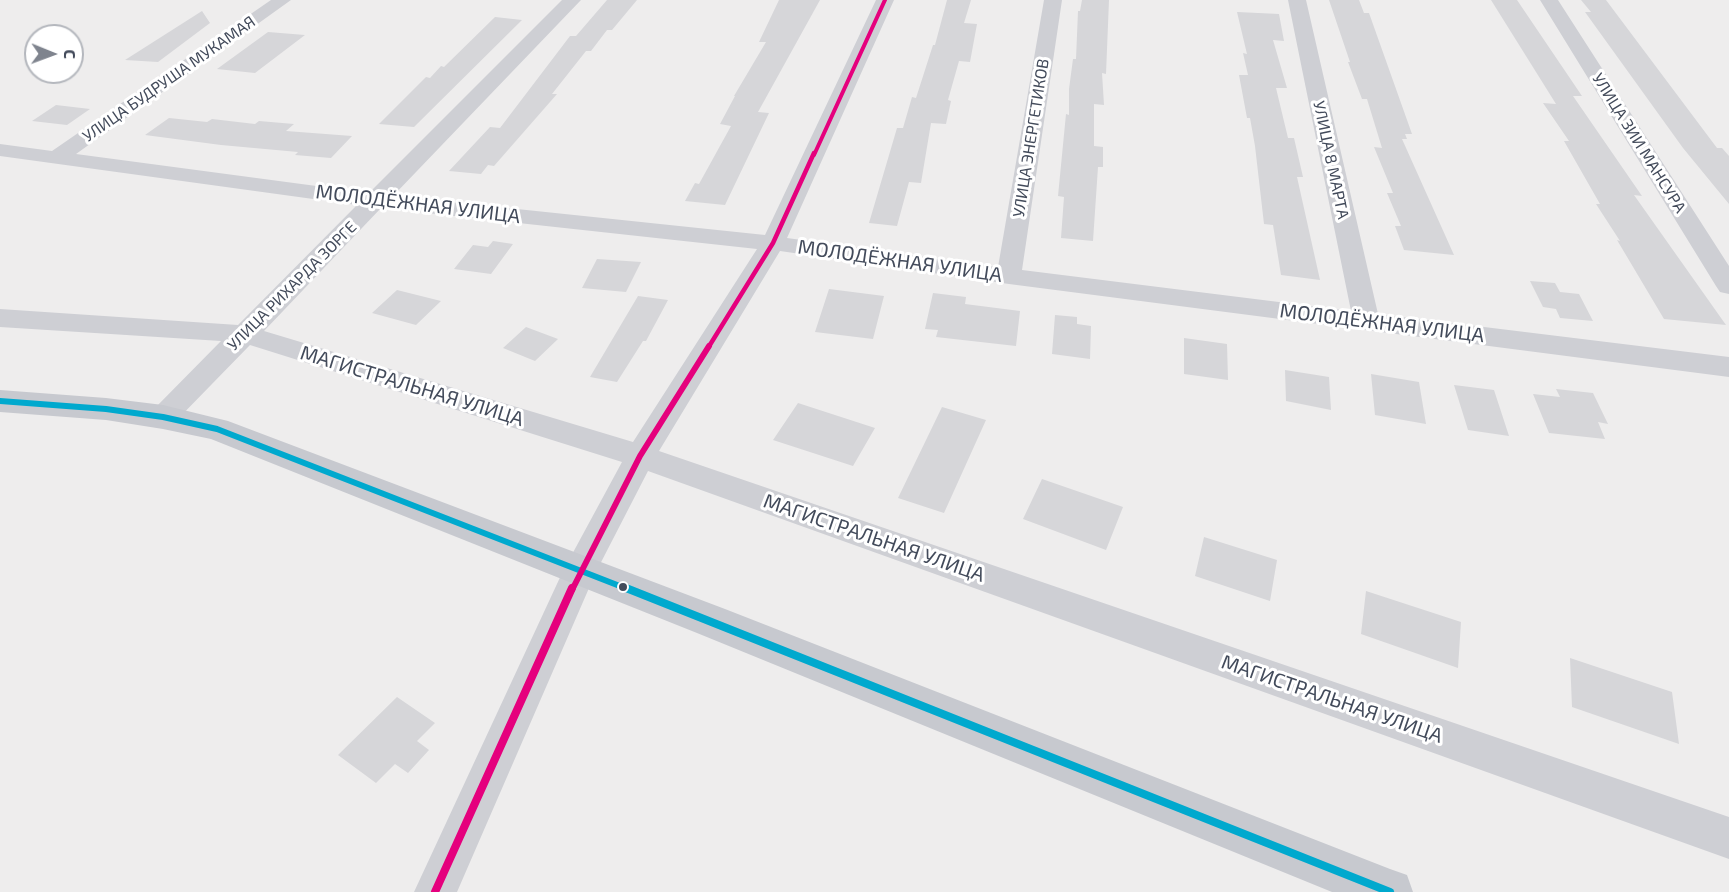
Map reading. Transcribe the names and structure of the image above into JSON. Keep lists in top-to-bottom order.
{
  "streets": {
    "street": [
      "УЛИЦА БУДРУША МУКАМАЯ",
      "УЛИЦА ЭНЕРГЕТИКОВ",
      "УЛИЦА ЗИИ МАНСУРА",
      "УЛИЦА 8 МАРТА",
      "МОЛОДЁЖНАЯ УЛИЦА",
      "УЛИЦА РИХАРДА ЗОРГЕ",
      "МАГИСТРАЛЬНАЯ УЛИЦА"
    ]
  },
  "crossings": [
    ["УЛИЦА БУДРУША МУКАМАЯ", "МОЛОДЁЖНАЯ УЛИЦА"],
    ["УЛИЦА ЭНЕРГЕТИКОВ", "МОЛОДЁЖНАЯ УЛИЦА"],
    ["УЛИЦА 8 МАРТА", "МОЛОДЁЖНАЯ УЛИЦА"],
    ["МОЛОДЁЖНАЯ УЛИЦА", "УЛИЦА РИХАРДА ЗОРГЕ"],
    ["УЛИЦА РИХАРДА ЗОРГЕ", "МАГИСТРАЛЬНАЯ УЛИЦА"]
  ],
  "north": "right"
}
